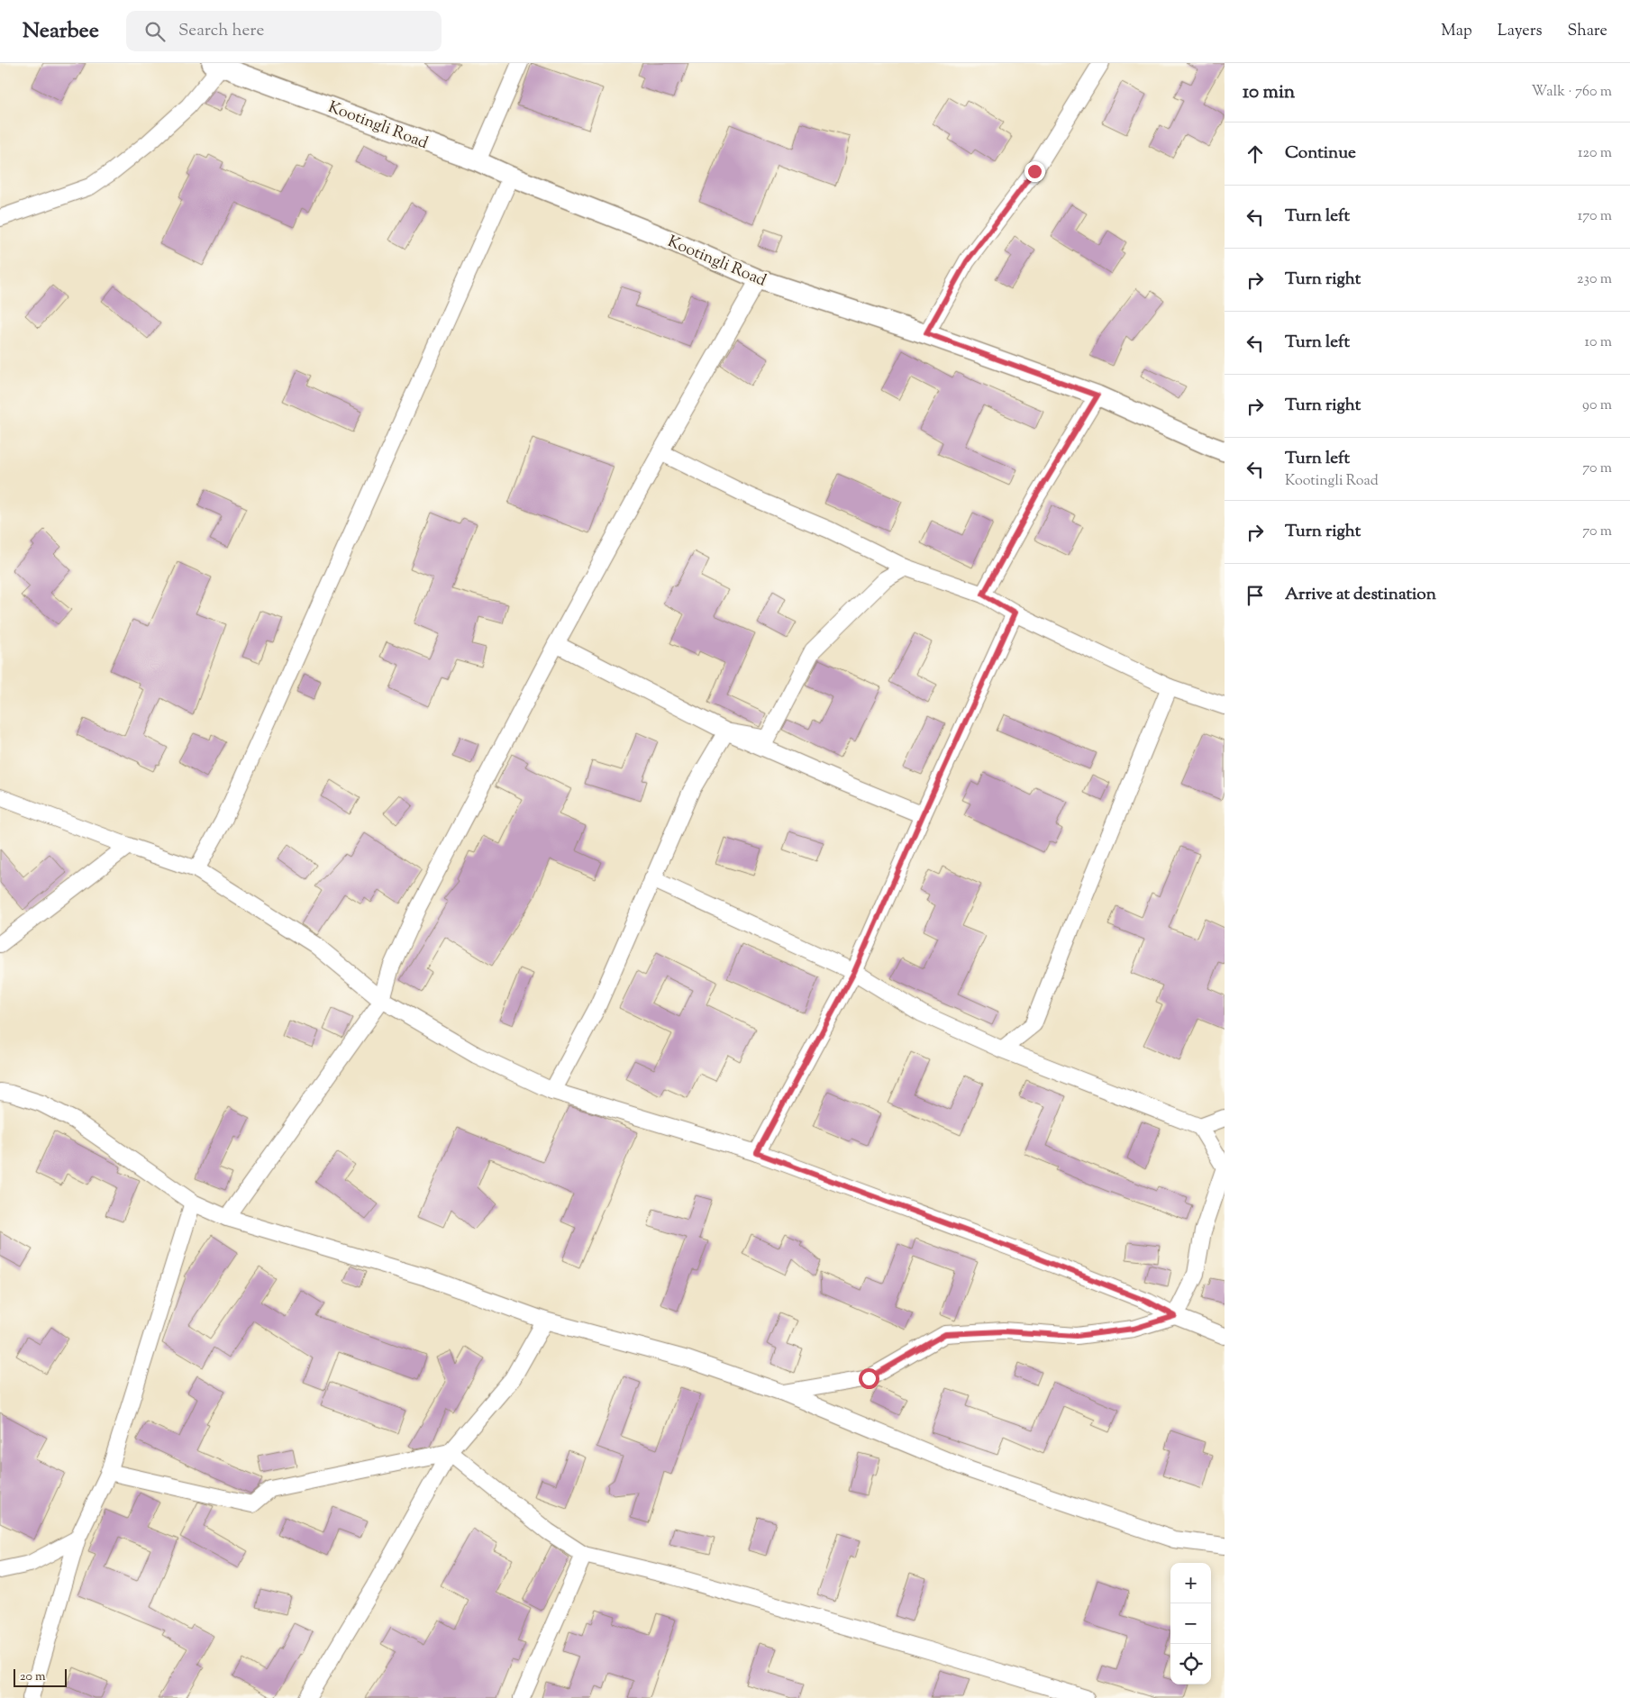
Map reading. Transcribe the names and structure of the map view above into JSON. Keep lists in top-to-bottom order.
{
  "streets": {
    "street": ["Kootingli Road"]
  },
  "scale_bar": "20 m",
  "page": {
    "header": "Nearbee",
    "search": "Search here",
    "nav": ["Map", "Layers", "Share"],
    "heading": ["10 min", "Walk · 760 m"],
    "list": [
      ["Continue", "120 m"],
      ["Turn left", "170 m"],
      ["Turn right", "230 m"],
      ["Turn left", "10 m"],
      ["Turn right", "90 m"],
      ["Turn left", "Kootingli Road", "70 m"],
      ["Turn right", "70 m"],
      "Arrive at destination"
    ],
    "map_buttons": ["+", "−"],
    "scale": "20 m"
  }
}
